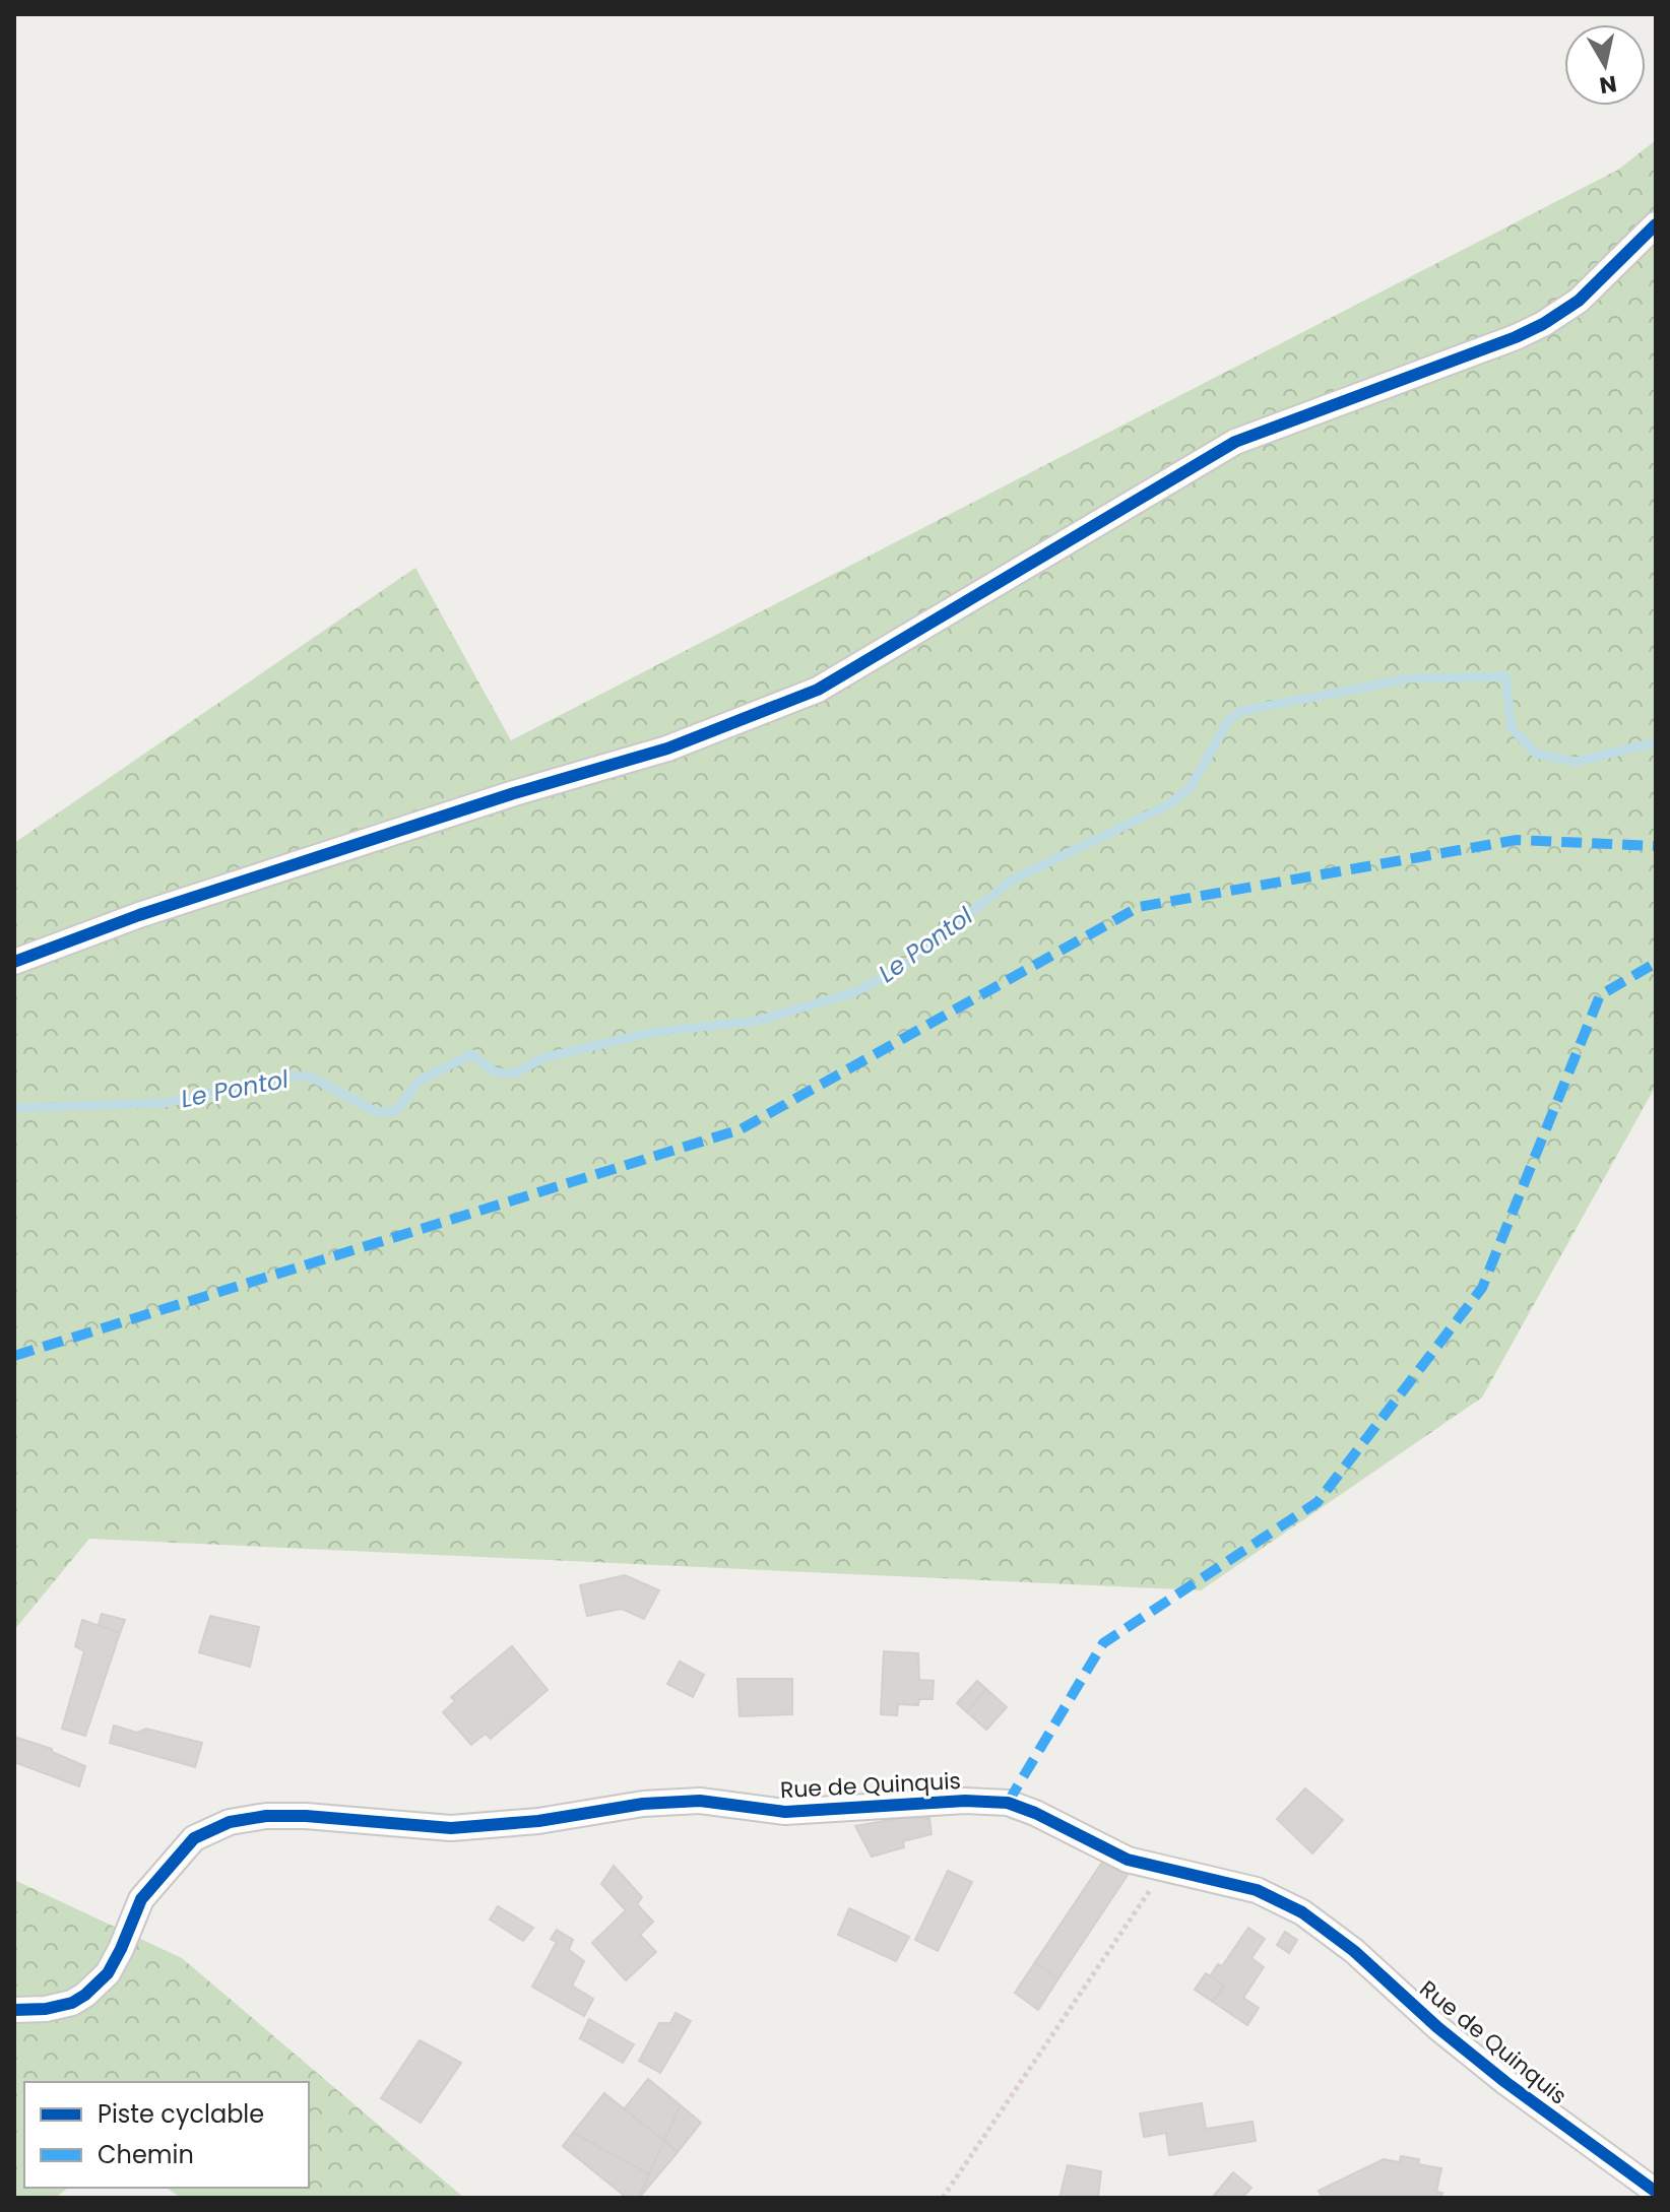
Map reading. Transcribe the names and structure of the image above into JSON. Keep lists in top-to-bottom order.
{
  "streets": {
    "street": ["Rue de Quinquis"]
  },
  "water": ["Le Pontol"],
  "legend": ["Piste cyclable", "Chemin"],
  "north": "bottom"
}
